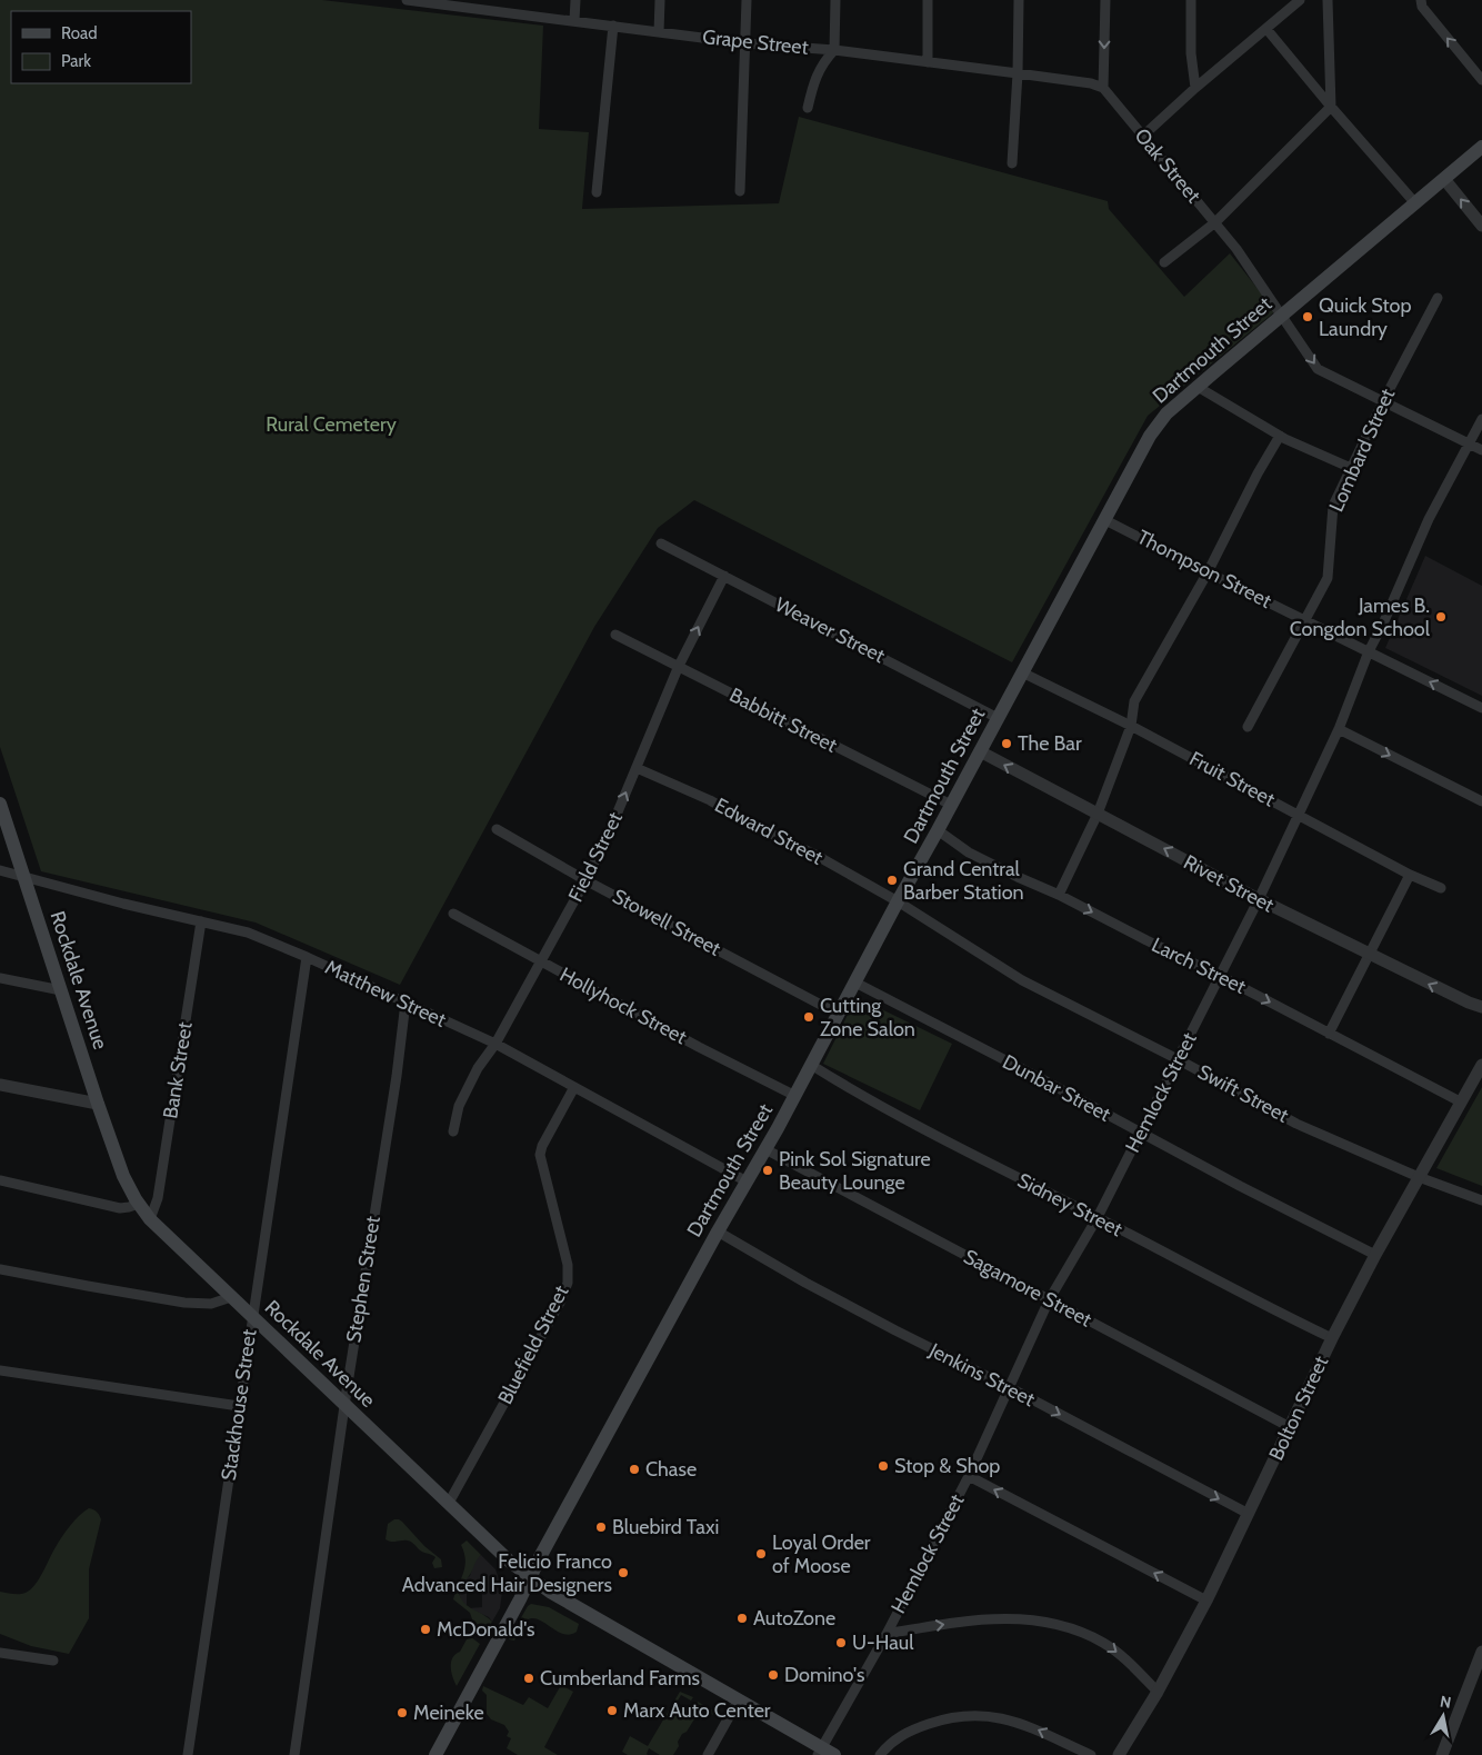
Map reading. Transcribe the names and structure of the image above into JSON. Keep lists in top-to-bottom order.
{
  "streets": {
    "main road": ["Dartmouth Street", "Rockdale Avenue"],
    "street": [
      "Grape Street",
      "Oak Street",
      "Lombard Street",
      "Thompson Street",
      "Weaver Street",
      "Babbitt Street",
      "Fruit Street",
      "Edward Street",
      "Field Street",
      "Rivet Street",
      "Stowell Street",
      "Larch Street",
      "Matthew Street",
      "Hollyhock Street",
      "Bank Street",
      "Dunbar Street",
      "Hemlock Street",
      "Swift Street",
      "Sidney Street",
      "Stephen Street",
      "Sagamore Street",
      "Bluefield Street",
      "Jenkins Street",
      "Stackhouse Street",
      "Bolton Street"
    ]
  },
  "crossings": [
    ["Grape Street", "Oak Street"],
    ["Oak Street", "Dartmouth Street"],
    ["Oak Street", "Lombard Street"],
    ["Oak Street", "Hemlock Street"],
    ["Dartmouth Street", "Thompson Street"],
    ["Dartmouth Street", "Weaver Street"],
    ["Dartmouth Street", "Babbitt Street"],
    ["Dartmouth Street", "Fruit Street"],
    ["Dartmouth Street", "Edward Street"],
    ["Dartmouth Street", "Rivet Street"],
    ["Dartmouth Street", "Stowell Street"],
    ["Dartmouth Street", "Larch Street"],
    ["Dartmouth Street", "Rockdale Avenue"],
    ["Dartmouth Street", "Matthew Street"],
    ["Dartmouth Street", "Hollyhock Street"],
    ["Dartmouth Street", "Dunbar Street"],
    ["Dartmouth Street", "Swift Street"],
    ["Dartmouth Street", "Sidney Street"],
    ["Dartmouth Street", "Sagamore Street"],
    ["Dartmouth Street", "Jenkins Street"],
    ["Lombard Street", "Thompson Street"],
    ["Thompson Street", "Hemlock Street"],
    ["Weaver Street", "Field Street"],
    ["Babbitt Street", "Field Street"],
    ["Fruit Street", "Hemlock Street"],
    ["Edward Street", "Field Street"],
    ["Edward Street", "Swift Street"],
    ["Field Street", "Stowell Street"],
    ["Field Street", "Matthew Street"],
    ["Field Street", "Hollyhock Street"],
    ["Rivet Street", "Hemlock Street"],
    ["Larch Street", "Hemlock Street"],
    ["Larch Street", "Bolton Street"],
    ["Rockdale Avenue", "Matthew Street"],
    ["Rockdale Avenue", "Bank Street"],
    ["Rockdale Avenue", "Hemlock Street"],
    ["Rockdale Avenue", "Stephen Street"],
    ["Rockdale Avenue", "Bluefield Street"],
    ["Rockdale Avenue", "Stackhouse Street"],
    ["Matthew Street", "Bank Street"],
    ["Matthew Street", "Stephen Street"],
    ["Matthew Street", "Bluefield Street"],
    ["Matthew Street", "Stackhouse Street"],
    ["Dunbar Street", "Hemlock Street"],
    ["Dunbar Street", "Bolton Street"],
    ["Hemlock Street", "Swift Street"],
    ["Hemlock Street", "Sidney Street"],
    ["Hemlock Street", "Sagamore Street"],
    ["Hemlock Street", "Jenkins Street"],
    ["Swift Street", "Bolton Street"],
    ["Sidney Street", "Bolton Street"],
    ["Sagamore Street", "Bolton Street"],
    ["Jenkins Street", "Bolton Street"]
  ],
  "one_way": [
    "Field Street",
    "Rivet Street",
    "Larch Street",
    "Jenkins Street"
  ],
  "parks": ["Rural Cemetery"],
  "places": [
    "Quick Stop Laundry",
    "James B. Congdon School",
    "The Bar",
    "Grand Central Barber Station",
    "Cutting Zone Salon",
    "Pink Sol Signature Beauty Lounge",
    "Stop & Shop",
    "Chase",
    "Bluebird Taxi",
    "Loyal Order of Moose",
    "Felicio Franco Advanced Hair Designers",
    "AutoZone",
    "McDonald's",
    "U-Haul",
    "Domino's",
    "Cumberland Farms",
    "Marx Auto Center",
    "Meineke"
  ],
  "legend": ["Road", "Park"],
  "north": "top"
}
